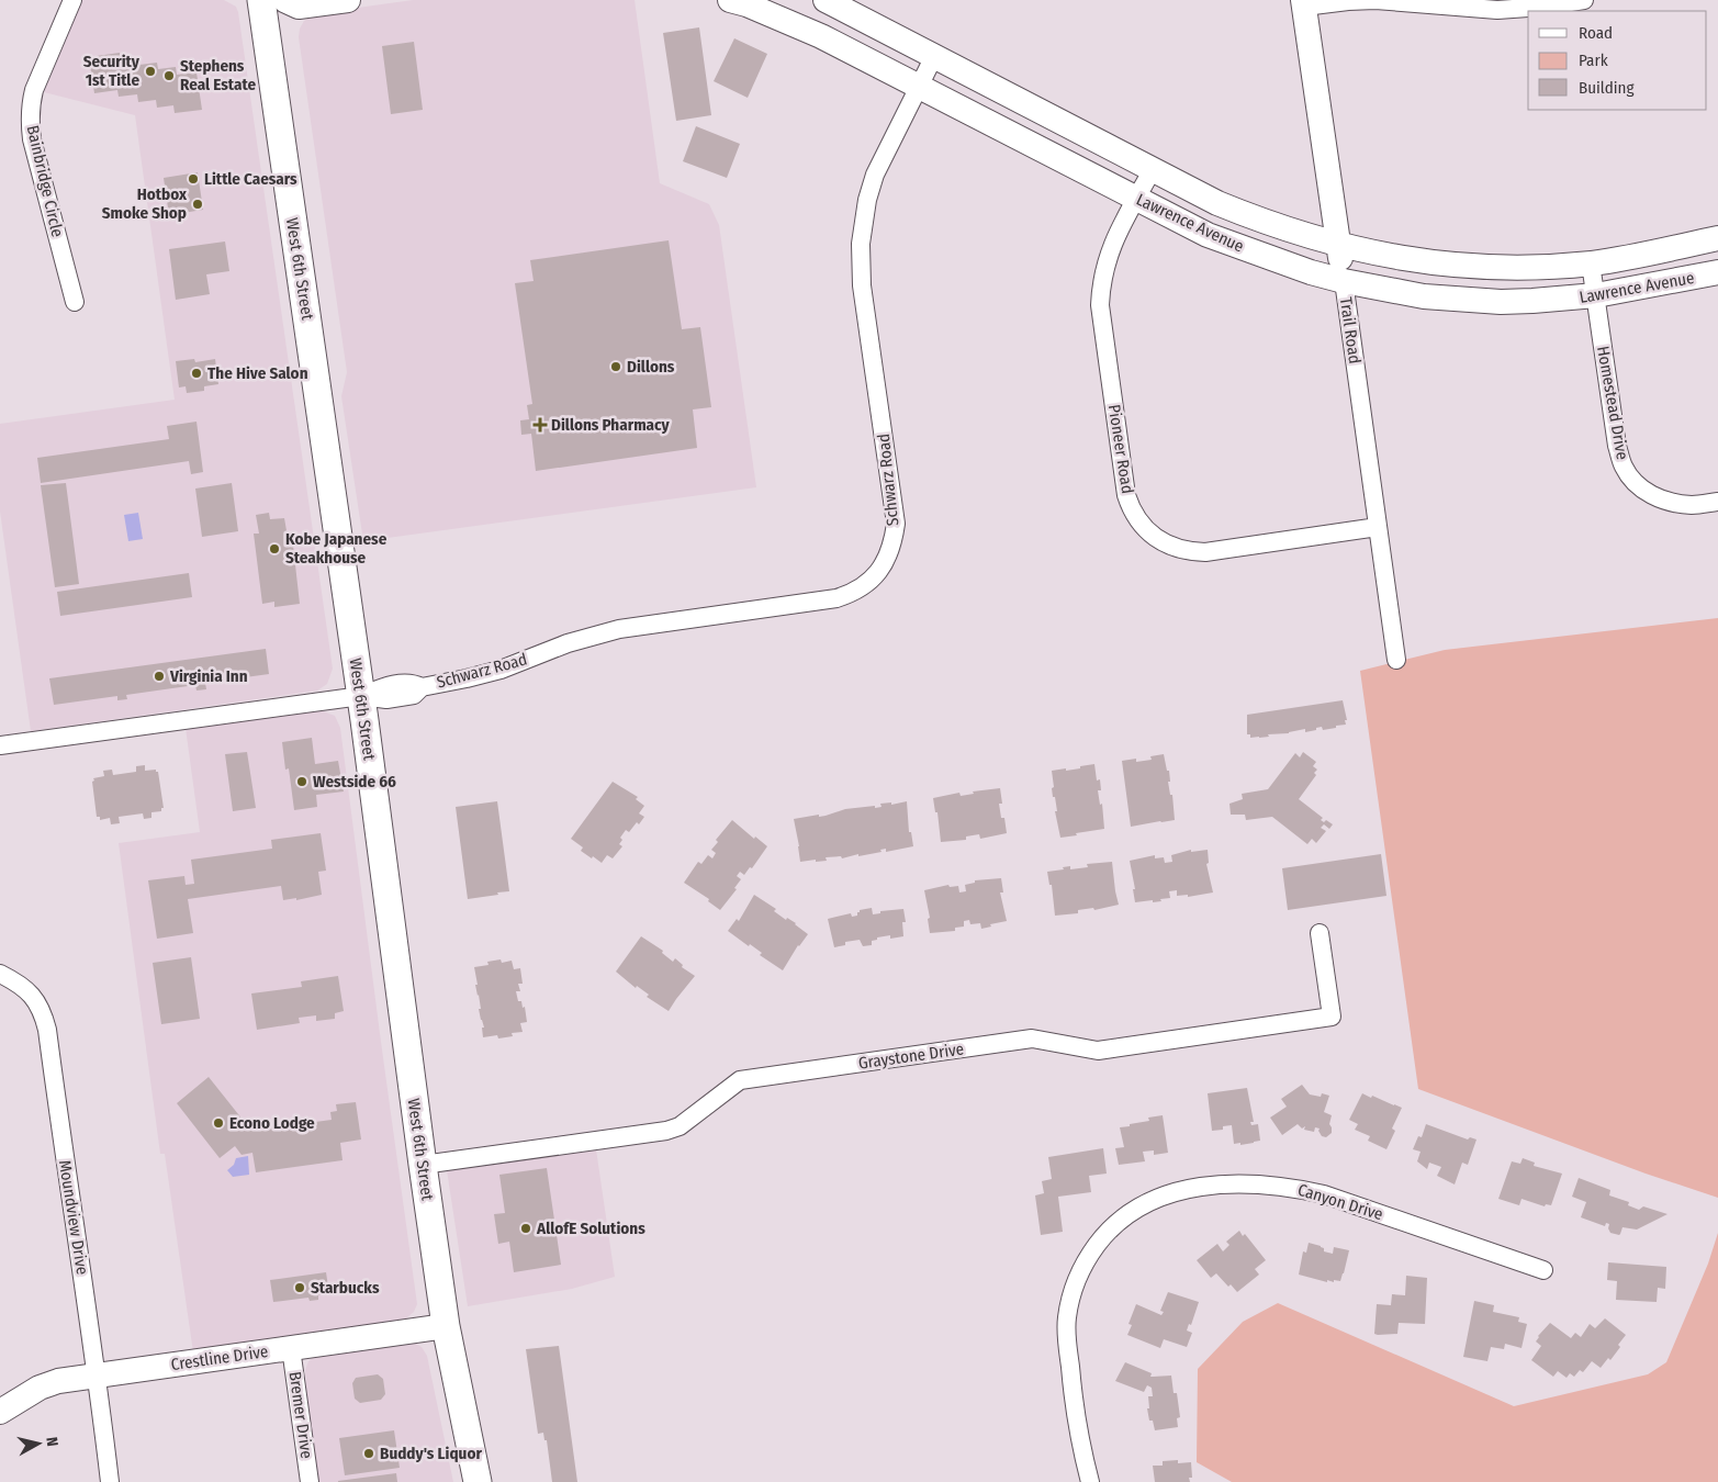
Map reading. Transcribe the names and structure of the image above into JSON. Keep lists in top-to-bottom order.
{
  "streets": {
    "main road": ["West 6th Street"],
    "street": [
      "Bainbridge Circle",
      "Lawrence Avenue",
      "Trail Road",
      "Homestead Drive",
      "Pioneer Road",
      "Schwarz Road",
      "Graystone Drive",
      "Canyon Drive",
      "Moundview Drive",
      "Crestline Drive",
      "Bremer Drive"
    ]
  },
  "crossings": [
    ["Lawrence Avenue", "Trail Road"],
    ["Lawrence Avenue", "Homestead Drive"],
    ["Lawrence Avenue", "Pioneer Road"],
    ["Lawrence Avenue", "Schwarz Road"],
    ["West 6th Street", "Schwarz Road"],
    ["West 6th Street", "Graystone Drive"],
    ["West 6th Street", "Crestline Drive"],
    ["Trail Road", "Pioneer Road"],
    ["Moundview Drive", "Crestline Drive"],
    ["Crestline Drive", "Bremer Drive"]
  ],
  "places": {
    "other": [
      "Security 1st Title",
      "Stephens Real Estate",
      "Little Caesars",
      "Hotbox Smoke Shop",
      "Dillons",
      "The Hive Salon",
      "Kobe Japanese Steakhouse",
      "Virginia Inn",
      "Westside 66",
      "Econo Lodge",
      "AllofE Solutions",
      "Starbucks",
      "Buddy's Liquor"
    ],
    "health": ["Dillons Pharmacy"]
  },
  "legend": ["Road", "Park", "Building"],
  "north": "right"
}
